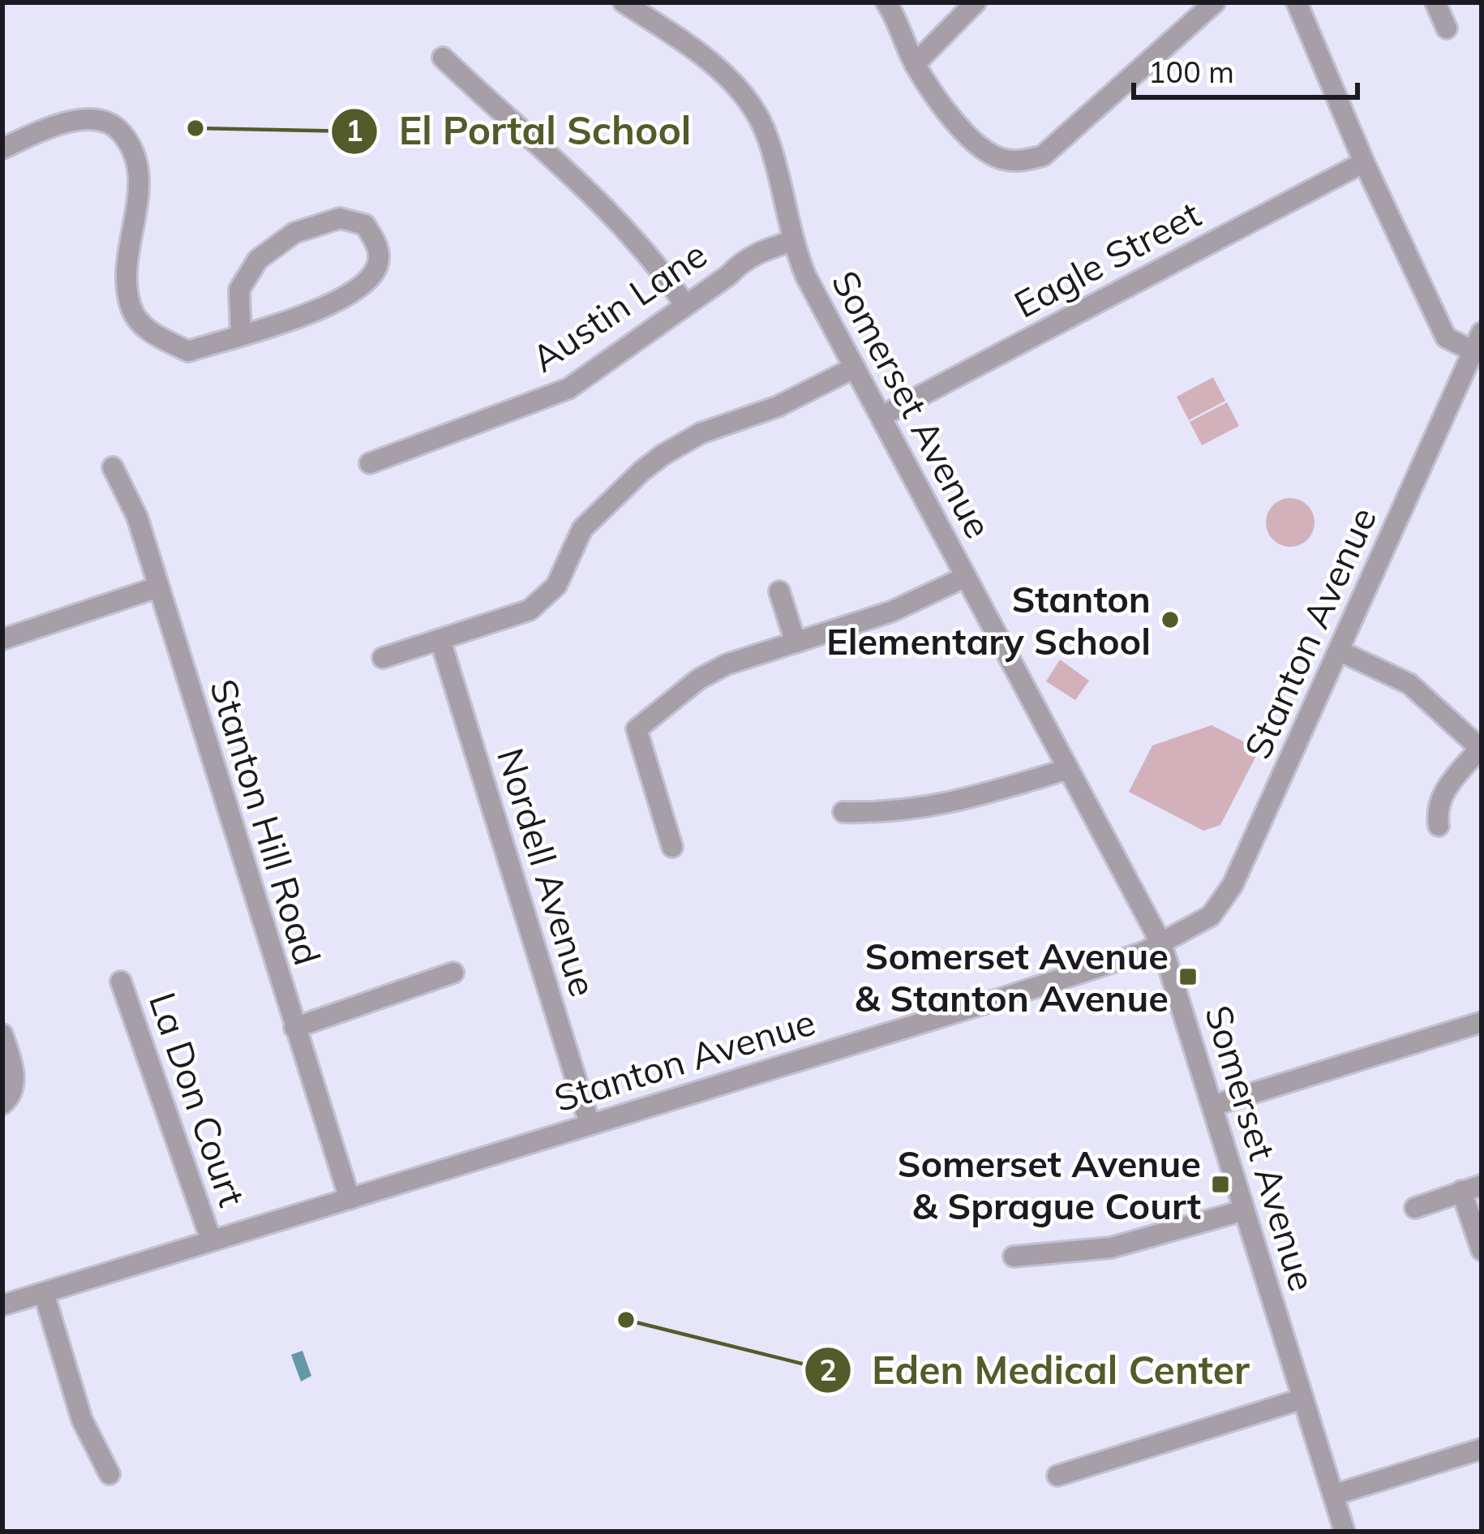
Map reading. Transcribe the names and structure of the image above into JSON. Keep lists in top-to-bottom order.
{
  "streets": {
    "street": [
      "Eagle Street",
      "Austin Lane",
      "Somerset Avenue",
      "Stanton Avenue",
      "Stanton Hill Road",
      "Nordell Avenue",
      "La Don Court"
    ]
  },
  "crossings": [
    ["Eagle Street", "Somerset Avenue"],
    ["Austin Lane", "Somerset Avenue"],
    ["Somerset Avenue", "Stanton Avenue"],
    ["Stanton Avenue", "Stanton Hill Road"],
    ["Stanton Avenue", "Nordell Avenue"],
    ["Stanton Avenue", "La Don Court"]
  ],
  "places": {
    "other": ["El Portal School", "Stanton Elementary School", "Eden Medical Center"],
    "transit": ["Somerset Avenue & Stanton Avenue", "Somerset Avenue & Sprague Court"]
  },
  "scale_bar": "100 m"
}
